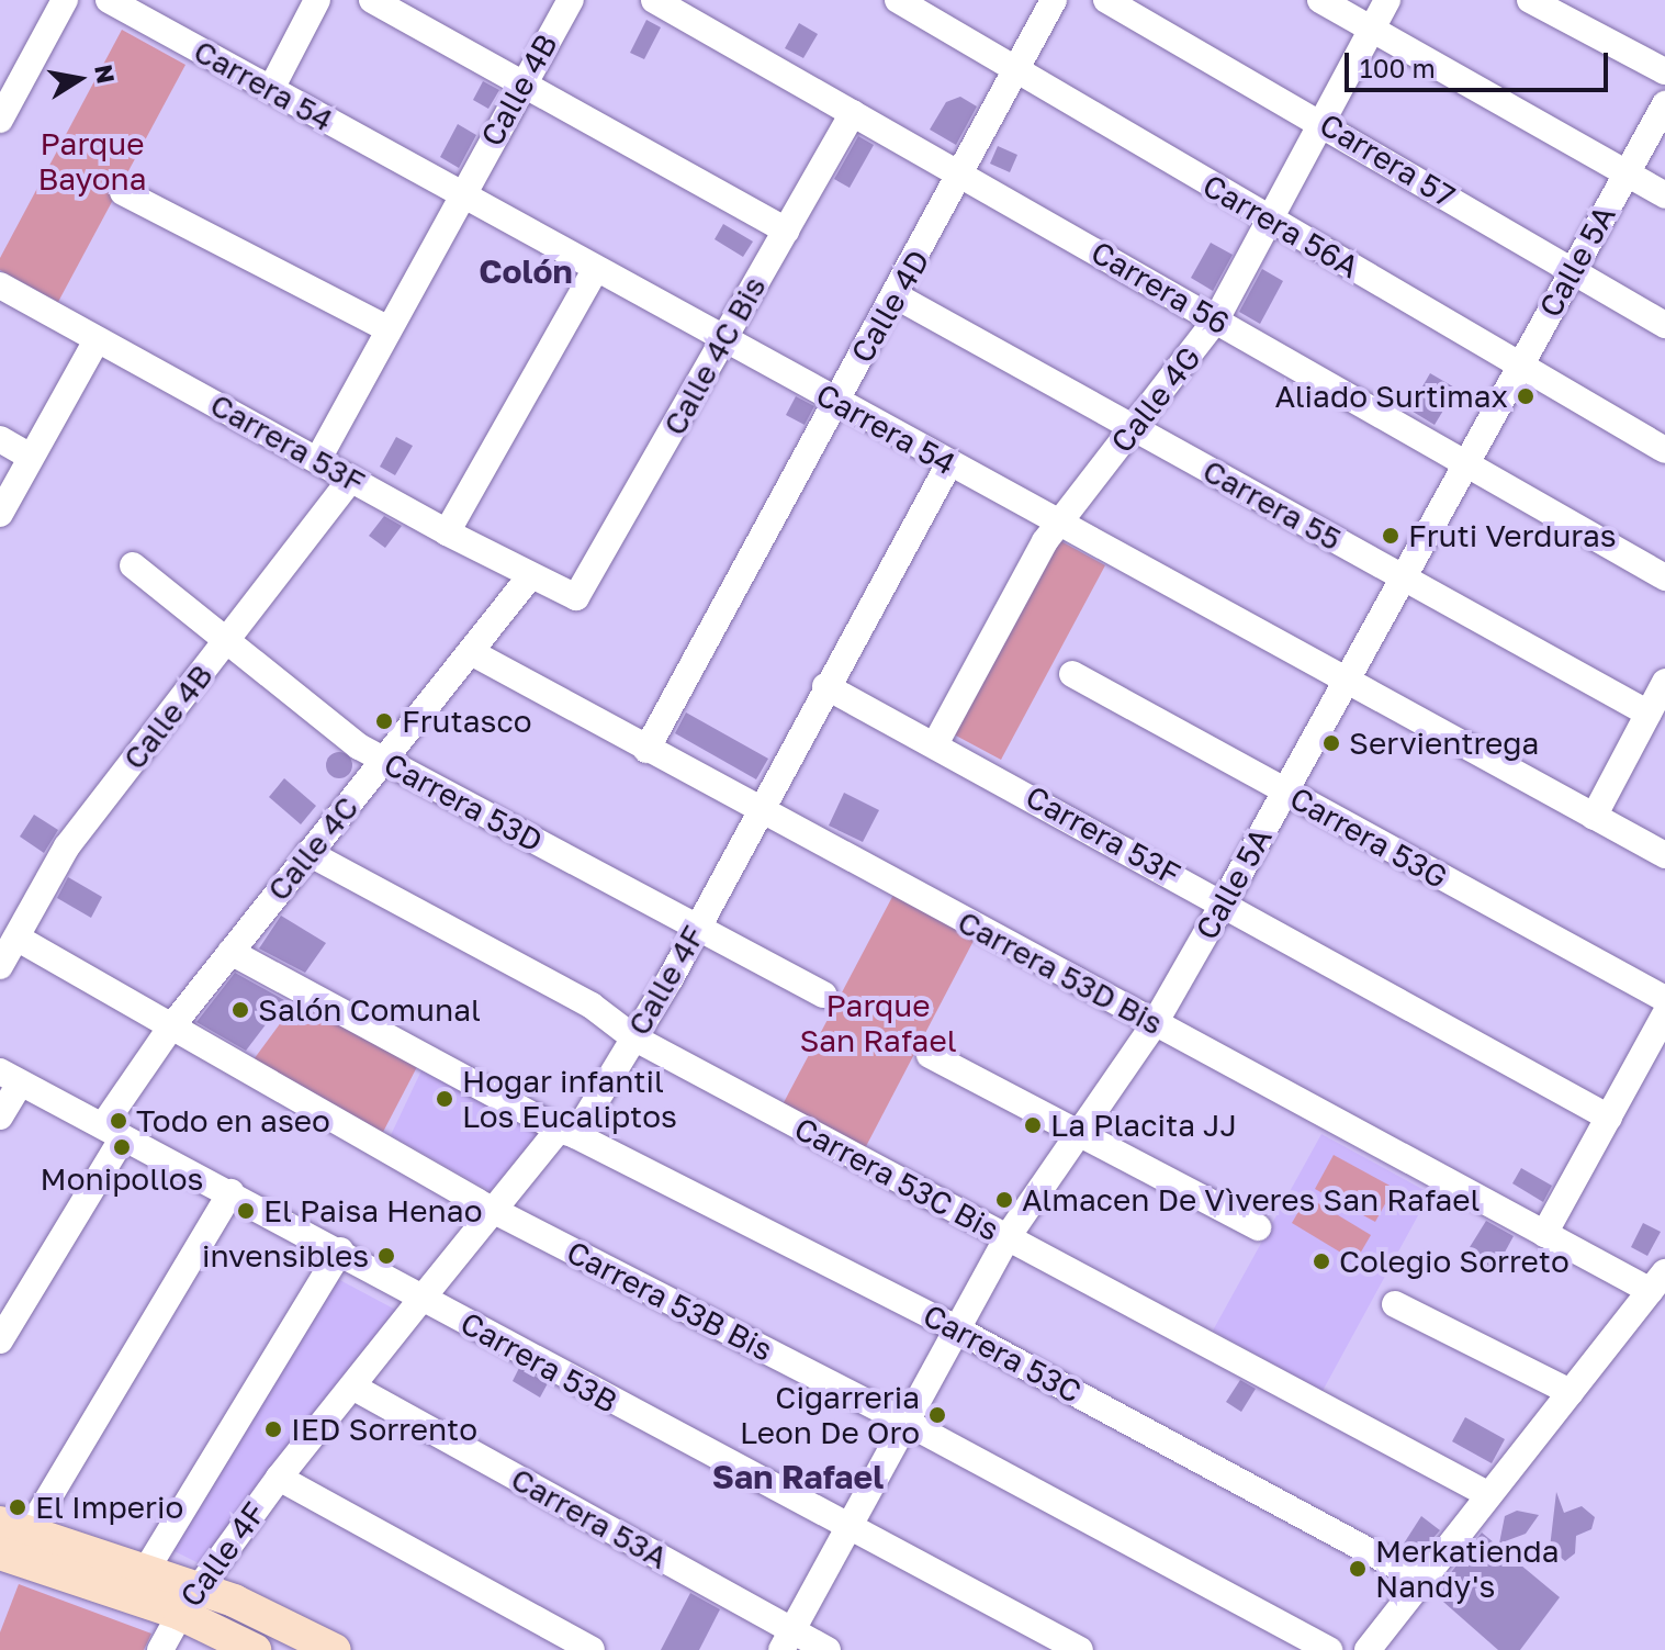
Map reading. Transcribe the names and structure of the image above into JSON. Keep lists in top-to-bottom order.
{
  "streets": {
    "street": [
      "Carrera 54",
      "Calle 4B",
      "Carrera 57",
      "Carrera 56A",
      "Calle 5A",
      "Carrera 56",
      "Calle 4D",
      "Calle 4C Bis",
      "Calle 4G",
      "Carrera 53F",
      "Carrera 55",
      "Carrera 53D",
      "Carrera 53G",
      "Calle 4C",
      "Carrera 53D Bis",
      "Calle 4F",
      "Carrera 53C Bis",
      "Carrera 53B Bis",
      "Carrera 53C",
      "Carrera 53B",
      "Carrera 53A"
    ]
  },
  "crossings": [
    ["Carrera 54", "Calle 4B"],
    ["Carrera 54", "Calle 5A"],
    ["Carrera 54", "Calle 4D"],
    ["Carrera 54", "Calle 4C Bis"],
    ["Carrera 54", "Calle 4G"],
    ["Carrera 54", "Calle 4F"],
    ["Calle 4B", "Carrera 53F"],
    ["Calle 4B", "Carrera 53D"],
    ["Calle 4B", "Carrera 53B Bis"],
    ["Carrera 57", "Calle 5A"],
    ["Carrera 57", "Calle 4G"],
    ["Carrera 56A", "Calle 5A"],
    ["Carrera 56A", "Calle 4D"],
    ["Carrera 56A", "Calle 4G"],
    ["Calle 5A", "Carrera 56"],
    ["Calle 5A", "Carrera 53F"],
    ["Calle 5A", "Carrera 55"],
    ["Calle 5A", "Carrera 53G"],
    ["Calle 5A", "Carrera 53D Bis"],
    ["Calle 5A", "Carrera 53C Bis"],
    ["Calle 5A", "Carrera 53B Bis"],
    ["Calle 5A", "Carrera 53C"],
    ["Calle 5A", "Carrera 53B"],
    ["Calle 5A", "Carrera 53A"],
    ["Carrera 56", "Calle 4D"],
    ["Carrera 56", "Calle 4C Bis"],
    ["Carrera 56", "Calle 4G"],
    ["Calle 4D", "Carrera 55"],
    ["Calle 4D", "Carrera 53D Bis"],
    ["Calle 4C Bis", "Carrera 53F"],
    ["Calle 4G", "Carrera 53F"],
    ["Calle 4G", "Carrera 55"],
    ["Carrera 53F", "Calle 4C"],
    ["Carrera 53F", "Calle 4F"],
    ["Carrera 53D", "Calle 4C"],
    ["Carrera 53D", "Calle 4F"],
    ["Calle 4C", "Carrera 53D Bis"],
    ["Calle 4C", "Carrera 53C Bis"],
    ["Calle 4C", "Carrera 53B Bis"],
    ["Calle 4C", "Carrera 53C"],
    ["Calle 4C", "Carrera 53B"],
    ["Carrera 53D Bis", "Calle 4F"],
    ["Calle 4F", "Carrera 53C Bis"],
    ["Calle 4F", "Carrera 53B Bis"],
    ["Calle 4F", "Carrera 53C"],
    ["Calle 4F", "Carrera 53B"],
    ["Calle 4F", "Carrera 53A"]
  ],
  "districts": ["Colón", "San Rafael"],
  "parks": ["Parque Bayona", "Parque San Rafael"],
  "places": [
    "Aliado Surtimax",
    "Fruti Verduras",
    "Frutasco",
    "Servientrega",
    "Salón Comunal",
    "Hogar infantil Los Eucaliptos",
    "Todo en aseo",
    "La Placita JJ",
    "Monipollos",
    "Almacen De Vìveres San Rafael",
    "El Paisa Henao",
    "invensibles",
    "Colegio Sorreto",
    "Cigarreria Leon De Oro",
    "IED Sorrento",
    "El Imperio",
    "Merkatienda Nandy's"
  ],
  "scale_bar": "100 m",
  "north": "right"
}
